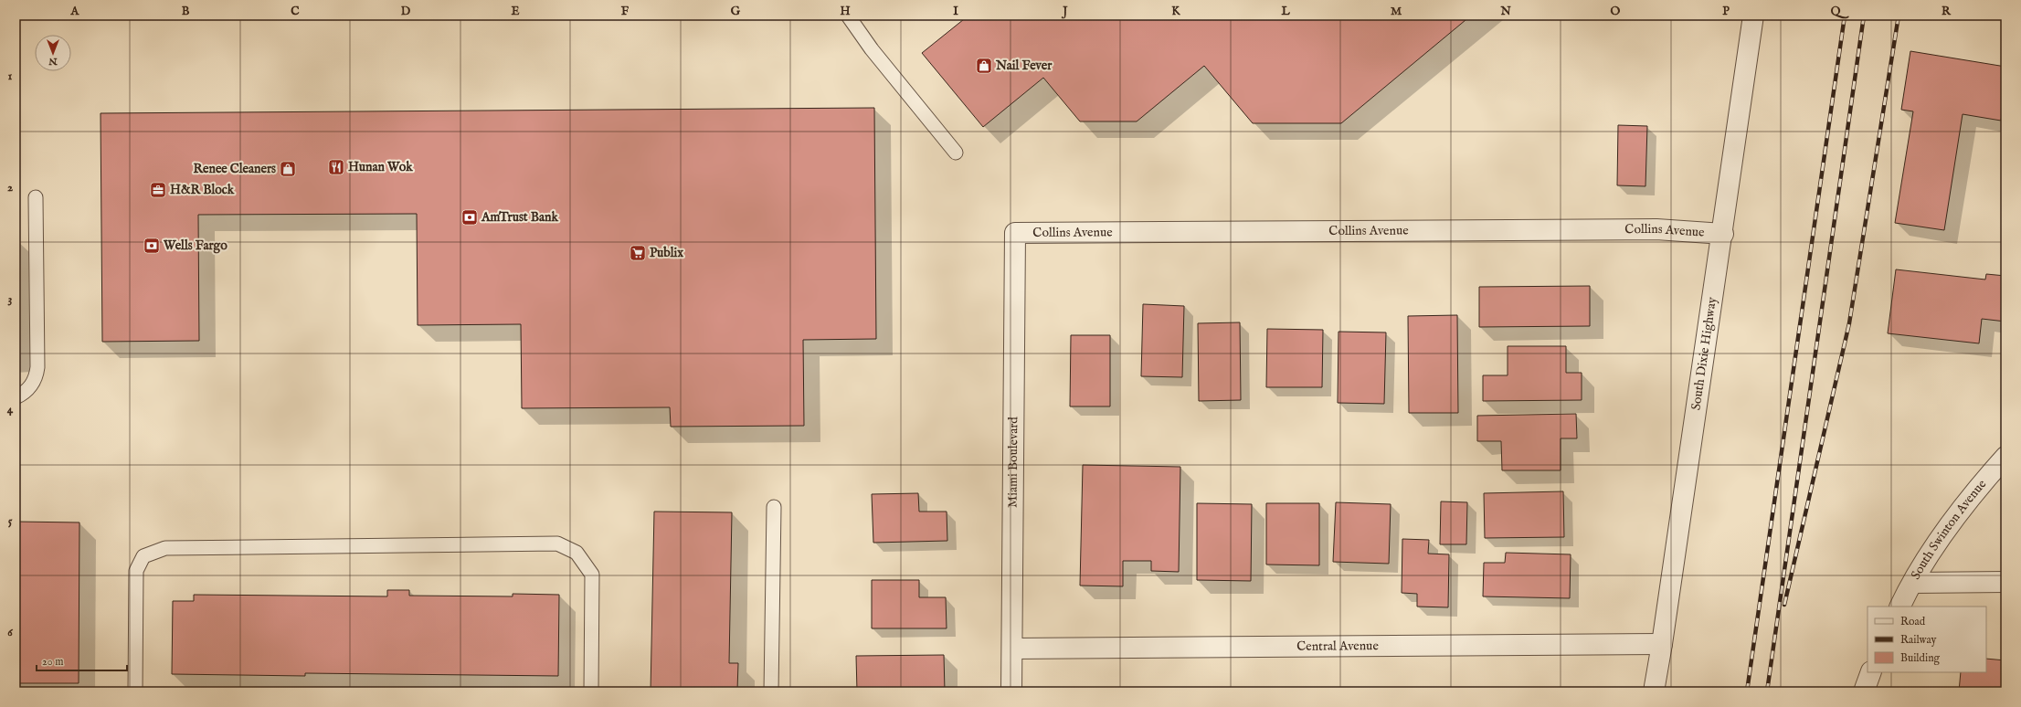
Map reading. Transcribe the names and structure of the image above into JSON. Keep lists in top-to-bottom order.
{
  "streets": {
    "street": [
      "Collins Avenue",
      "South Dixie Highway",
      "Miami Boulevard",
      "South Swinton Avenue",
      "Central Avenue"
    ]
  },
  "crossings": [
    ["Collins Avenue", "South Dixie Highway"],
    ["Collins Avenue", "Miami Boulevard"],
    ["South Dixie Highway", "Central Avenue"],
    ["Miami Boulevard", "Central Avenue"]
  ],
  "places": {
    "shop": ["Nail Fever", "Renee Cleaners"],
    "restaurant": ["Hunan Wok"],
    "office": ["H&R Block"],
    "bank": ["AmTrust Bank", "Wells Fargo"],
    "supermarket": ["Publix"]
  },
  "legend": ["Road", "Railway", "Building"],
  "scale_bar": "20 m",
  "north": "bottom",
  "grid": {
    "columns": [
      "A",
      "B",
      "C",
      "D",
      "E",
      "F",
      "G",
      "H",
      "I",
      "J",
      "K",
      "L",
      "M",
      "N",
      "O",
      "P",
      "Q",
      "R"
    ],
    "rows": [
      "1",
      "2",
      "3",
      "4",
      "5",
      "6"
    ]
  }
}
